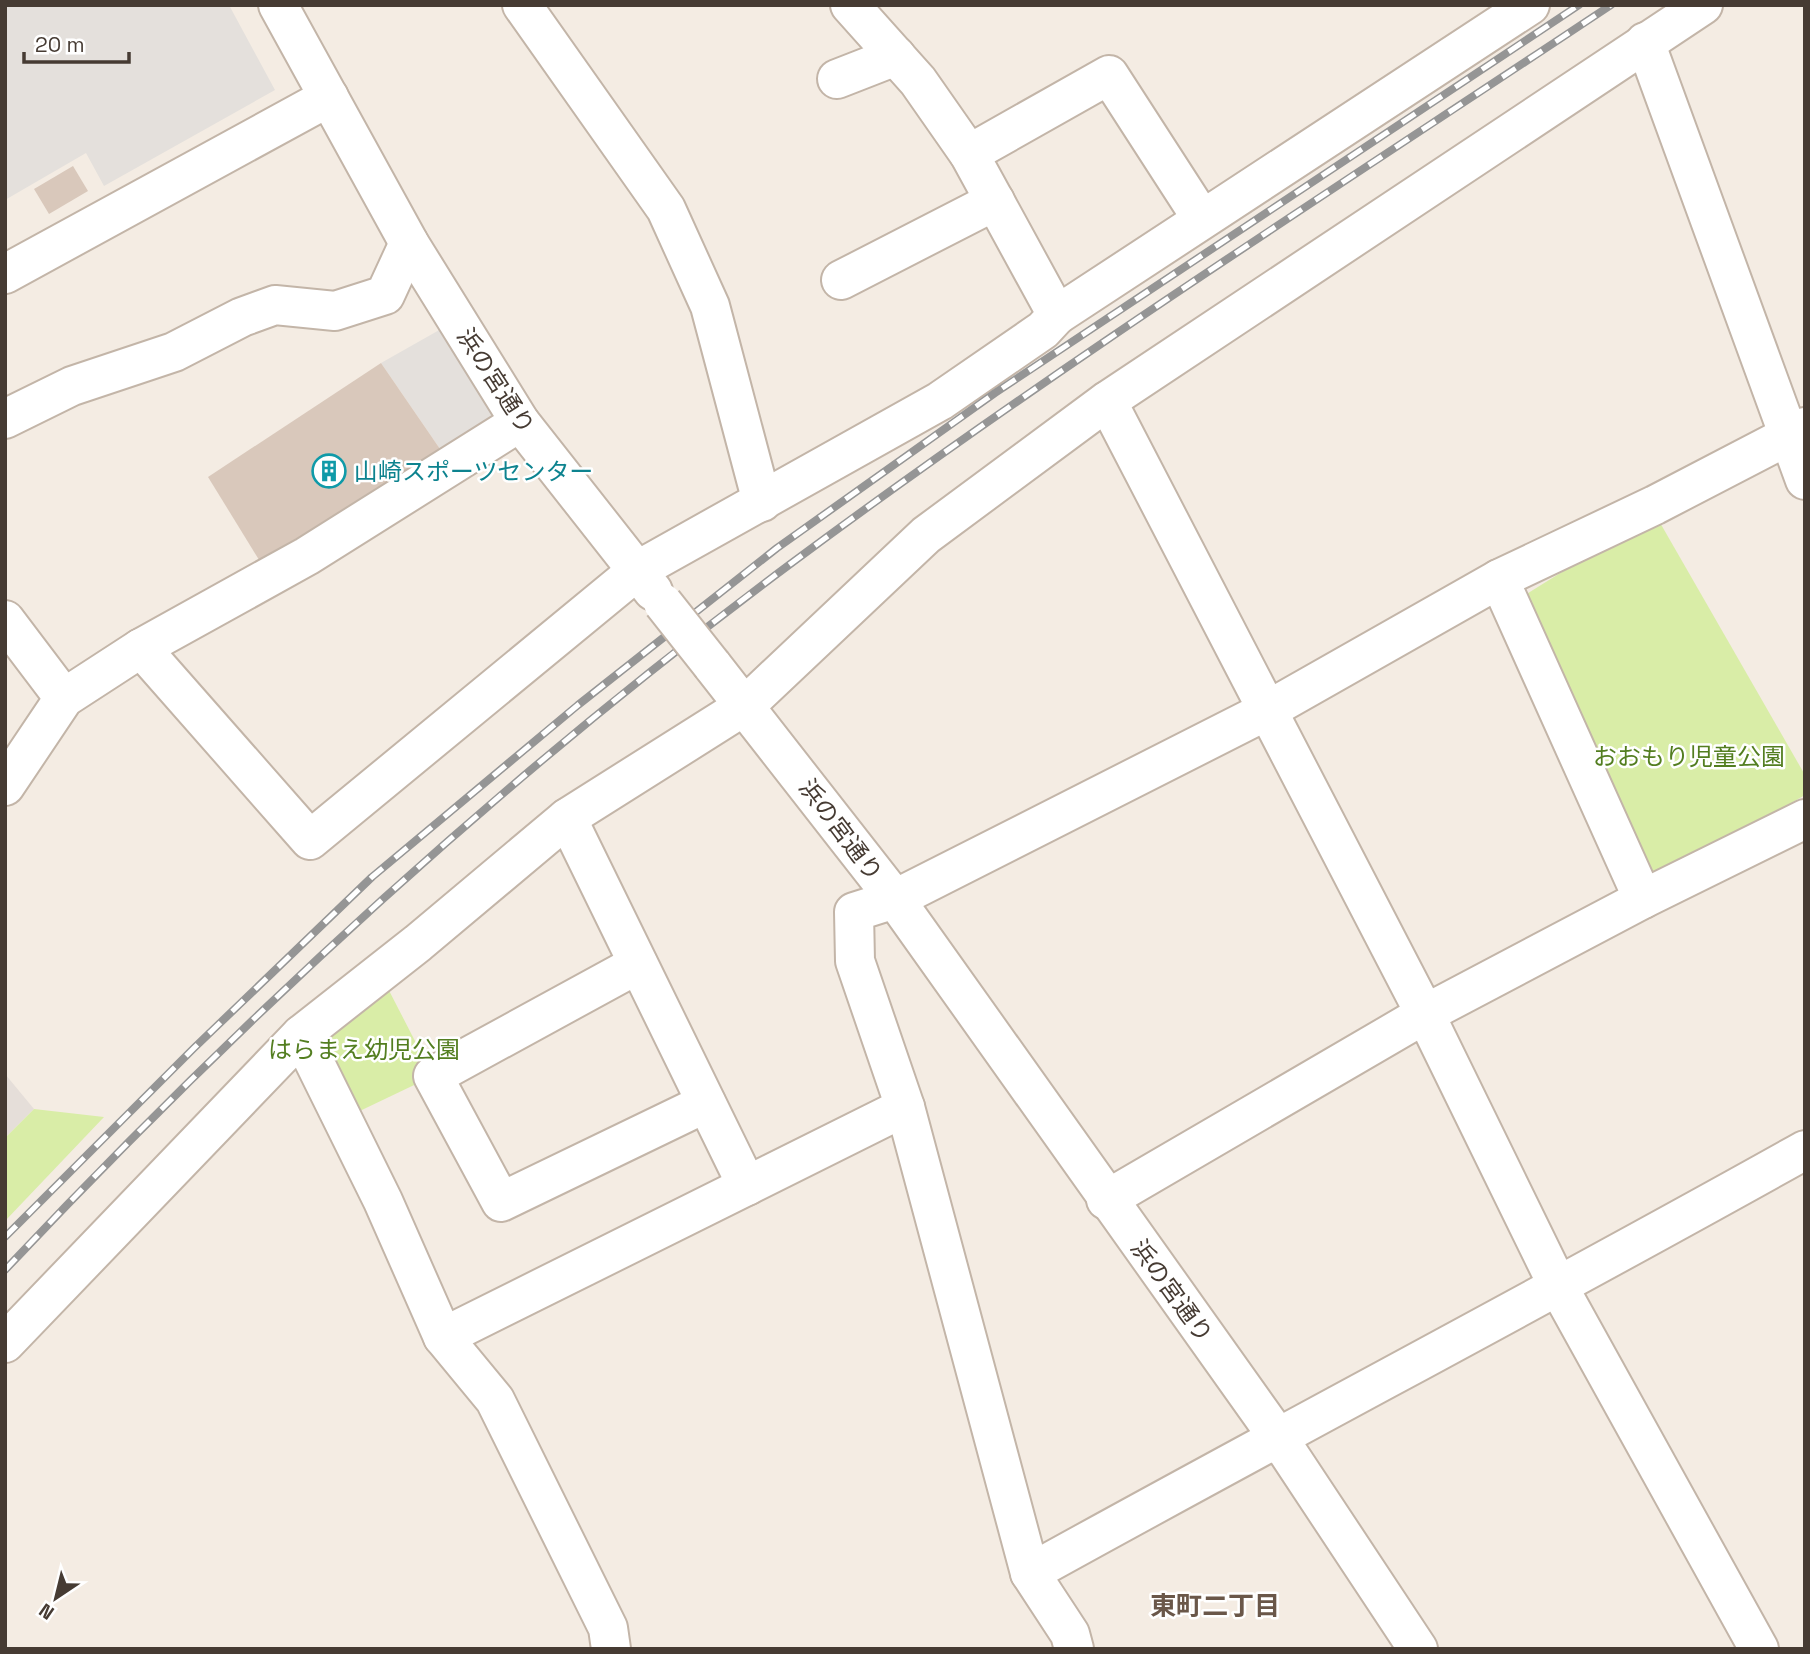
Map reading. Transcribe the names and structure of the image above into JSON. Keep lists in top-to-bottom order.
{
  "streets": {
    "street": ["浜の宮通り"]
  },
  "districts": ["東町二丁目"],
  "parks": ["おおもり児童公園", "はらまえ幼児公園"],
  "places": {
    "building": ["山崎スポーツセンター"]
  },
  "scale_bar": "20 m",
  "north": "bottom left"
}
